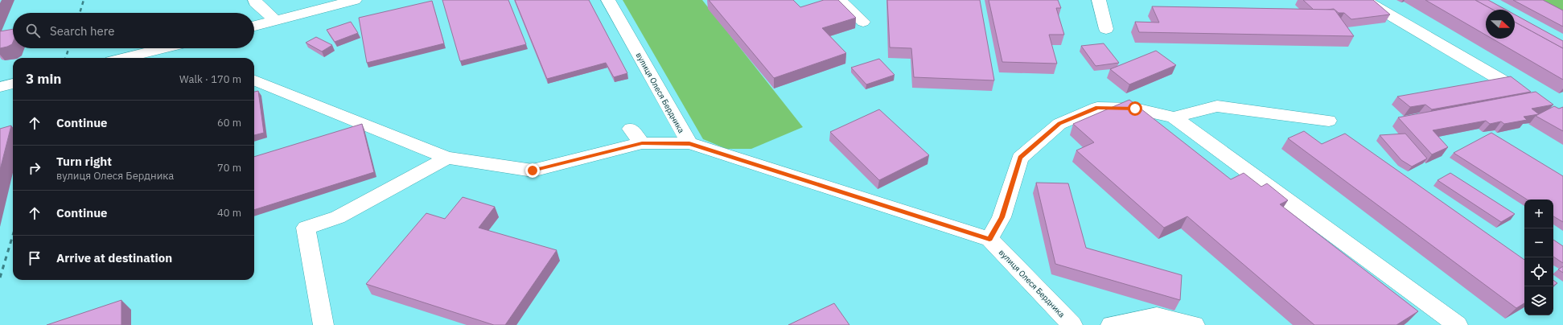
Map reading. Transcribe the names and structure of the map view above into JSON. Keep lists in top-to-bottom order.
{
  "streets": {
    "street": ["вулиця Олеся Бердника"]
  },
  "north": "right",
  "page": {
    "search": "Search here",
    "heading": ["3 min", "Walk · 170 m"],
    "list": [
      ["Continue", "60 m"],
      ["Turn right", "вулиця Олеся Бердника", "70 m"],
      ["Continue", "40 m"],
      "Arrive at destination"
    ],
    "map_buttons": ["+", "−"]
  }
}
